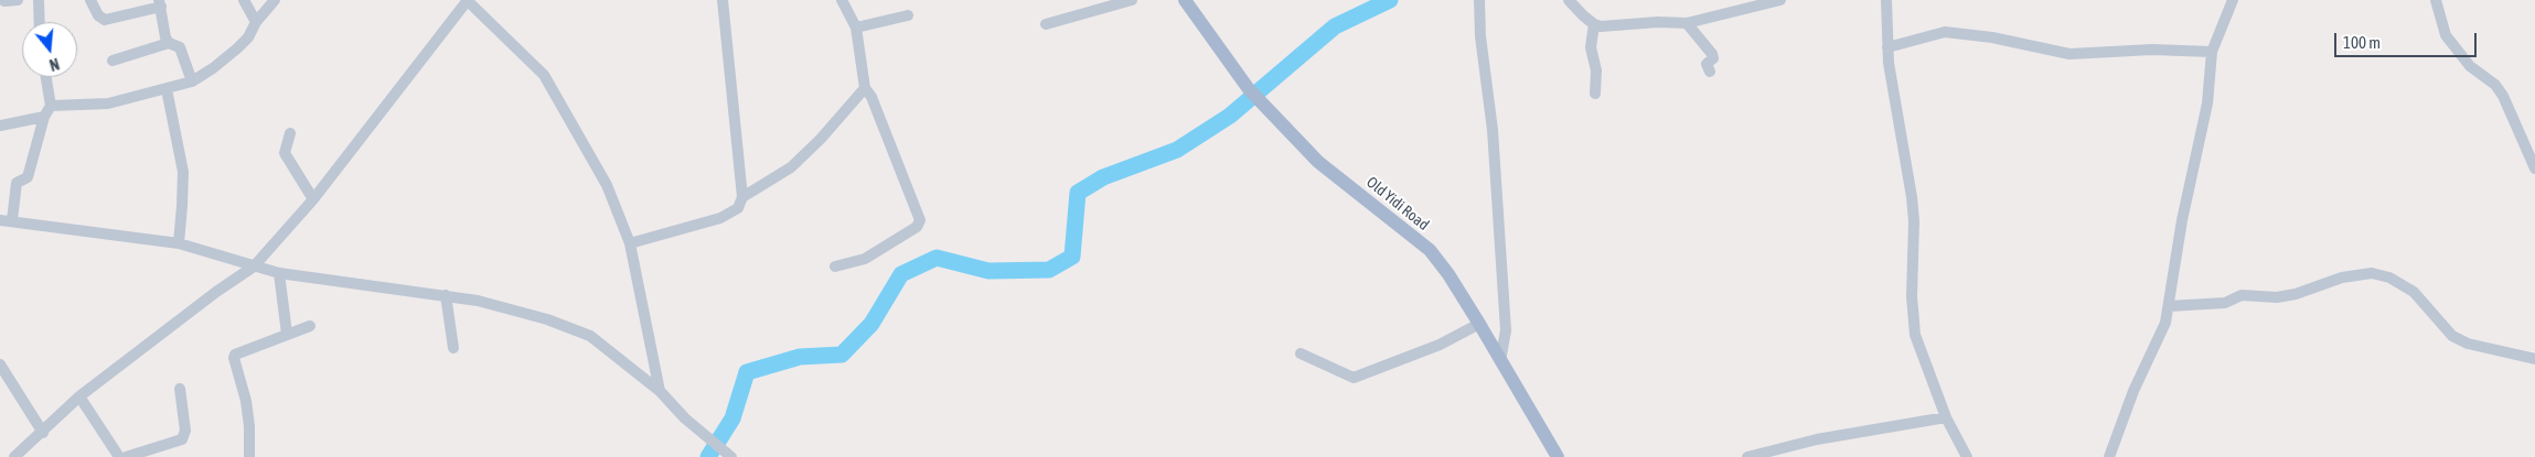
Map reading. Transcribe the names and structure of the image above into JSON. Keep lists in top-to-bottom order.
{
  "streets": {
    "main road": ["Old Yidi Road"]
  },
  "scale_bar": "100 m",
  "north": "bottom"
}
